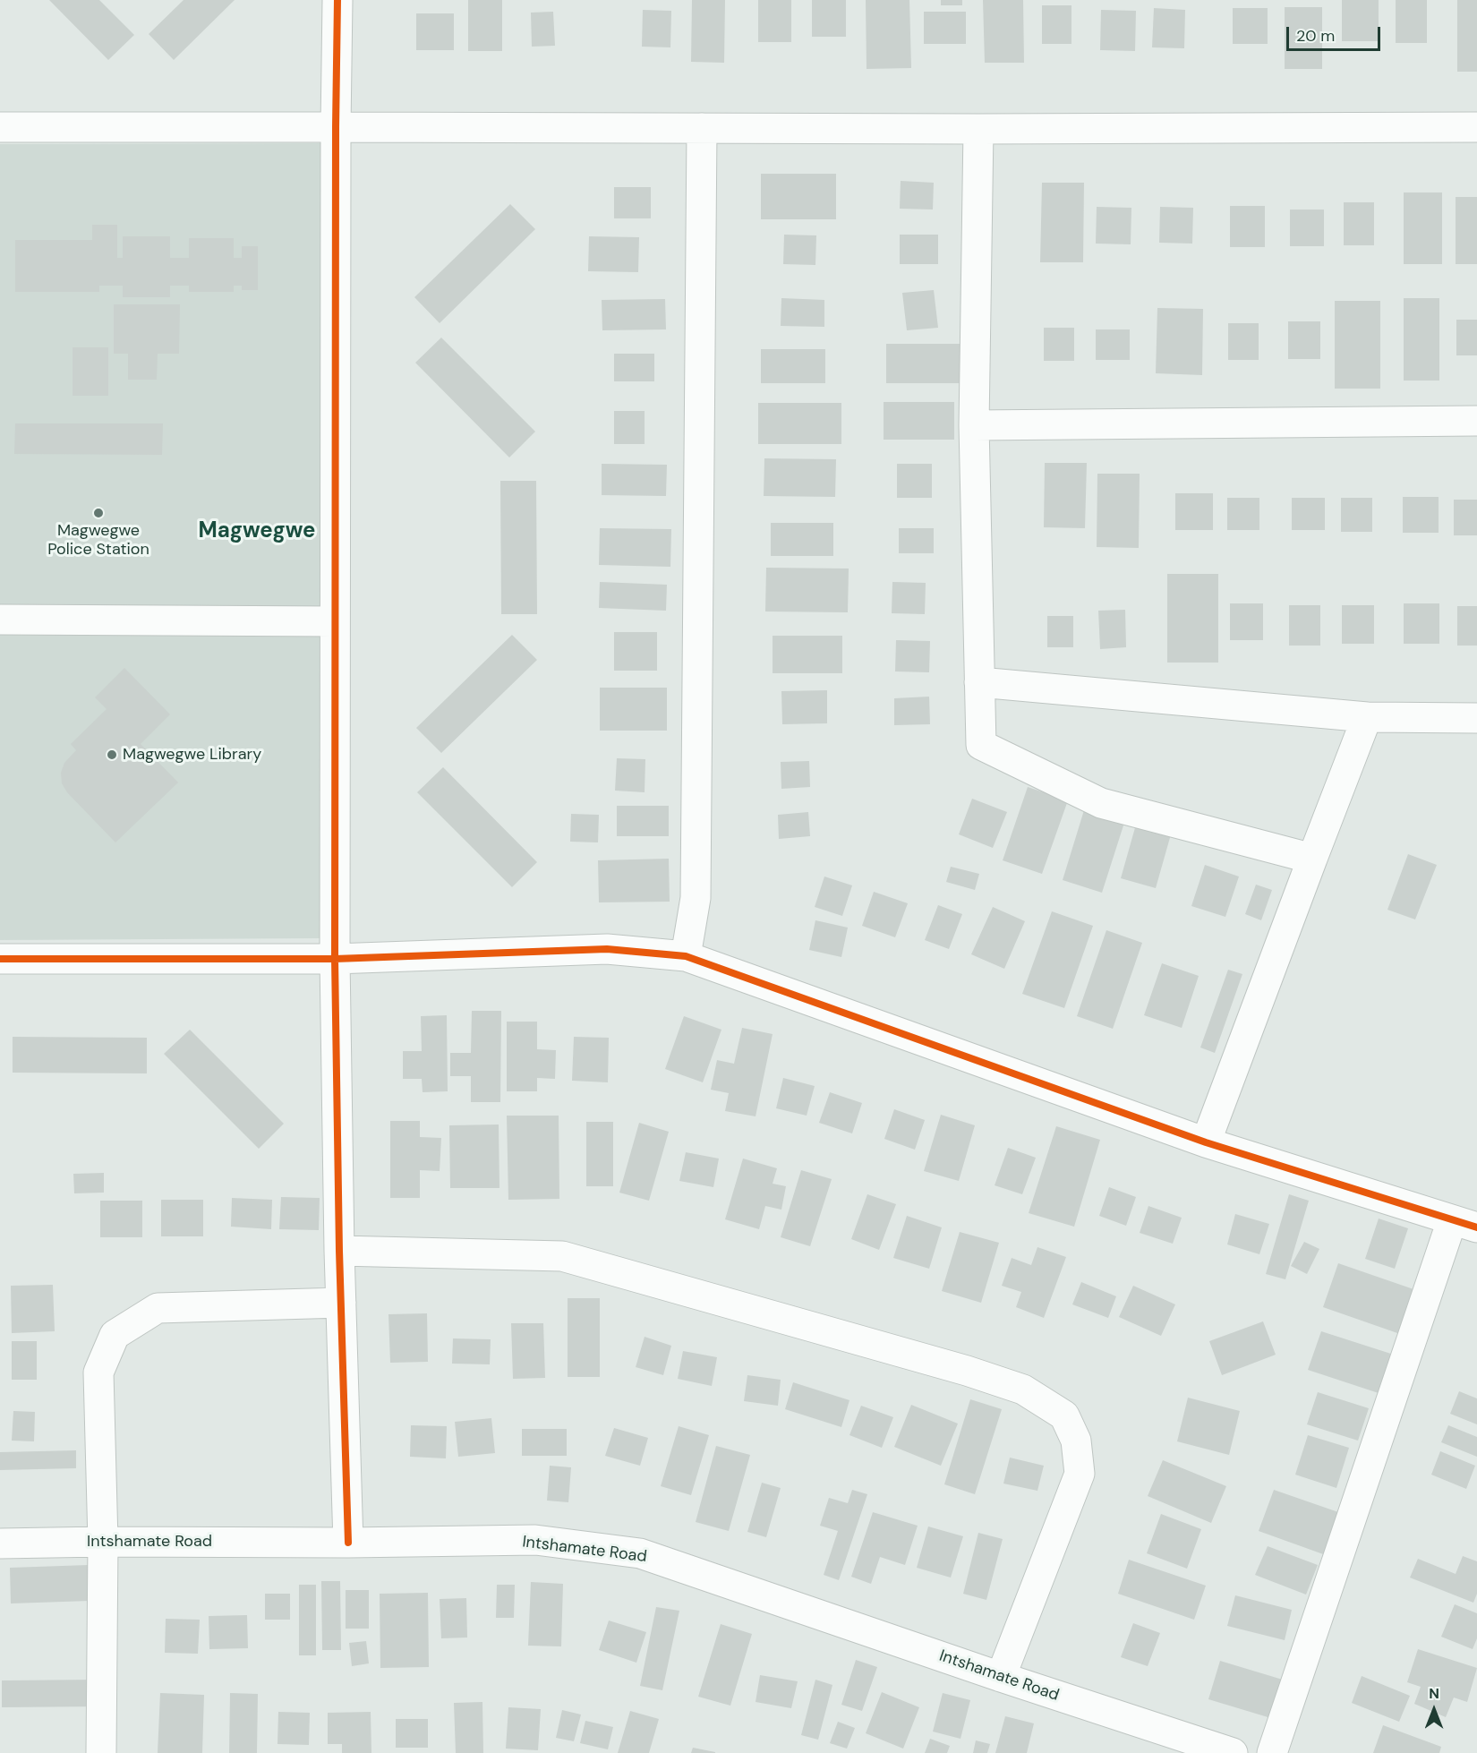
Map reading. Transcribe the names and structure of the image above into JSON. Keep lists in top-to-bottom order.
{
  "streets": {
    "street": ["Intshamate Road"]
  },
  "districts": ["Magwegwe"],
  "places": ["Magwegwe Police Station", "Magwegwe Library"],
  "scale_bar": "20 m",
  "north": "top"
}
